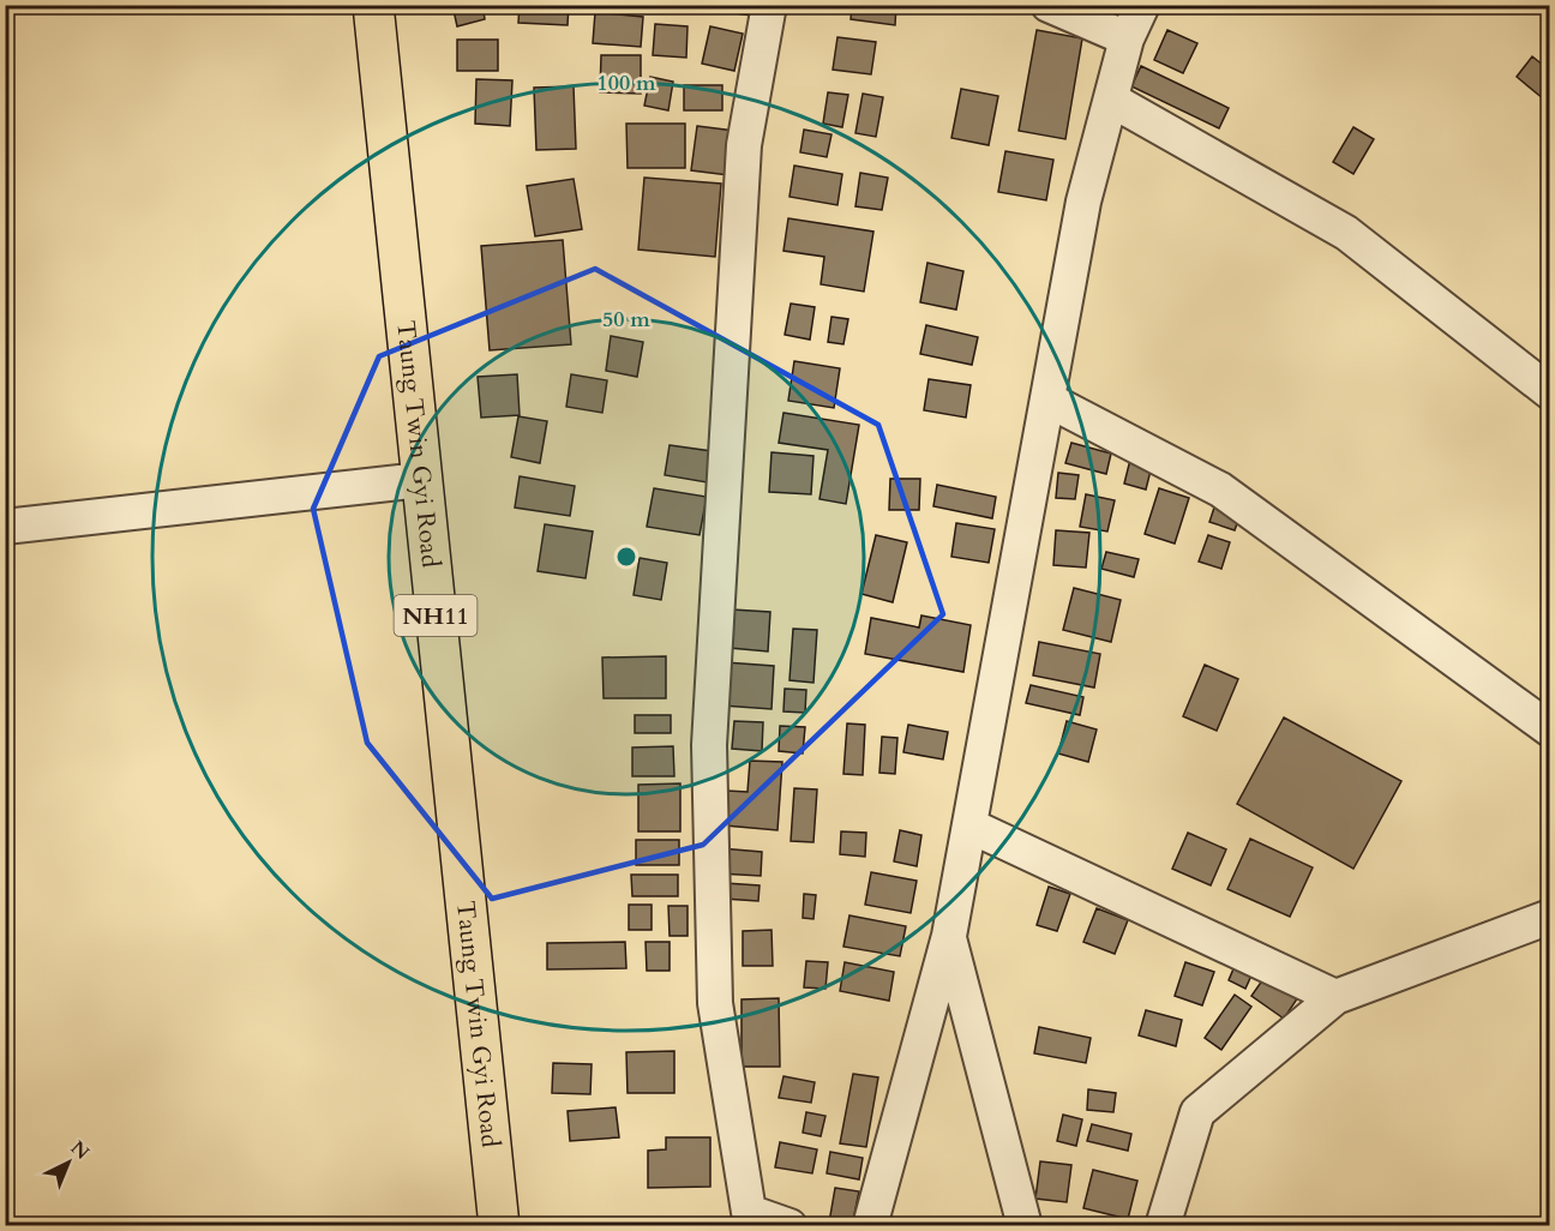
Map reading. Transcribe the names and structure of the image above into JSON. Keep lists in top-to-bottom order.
{
  "streets": {
    "highway": ["Taung Twin Gyi Road", "NH11"]
  },
  "north": "top right",
  "rings": ["100 m", "50 m"]
}
